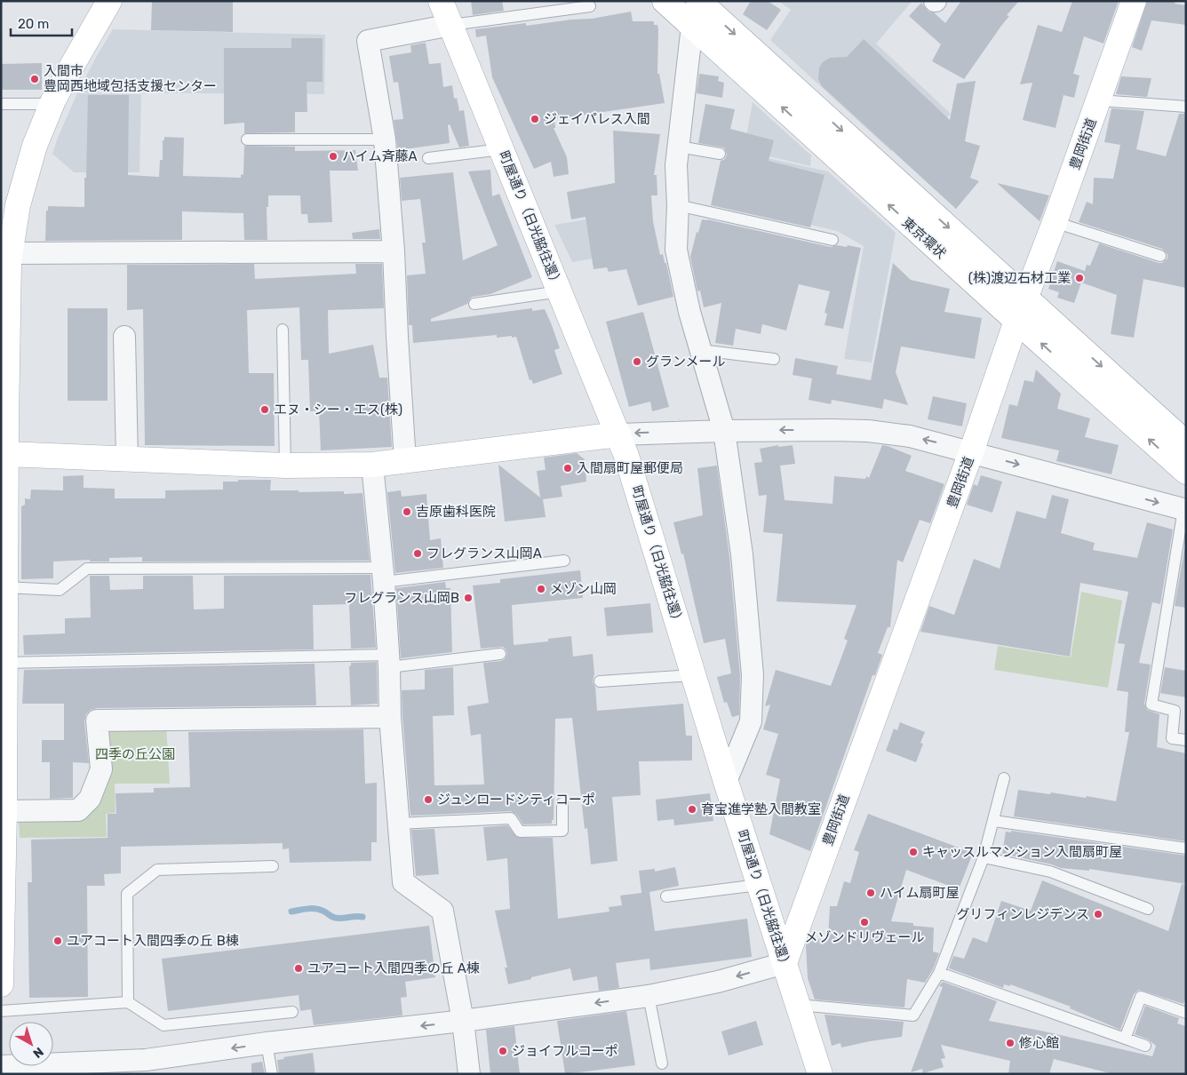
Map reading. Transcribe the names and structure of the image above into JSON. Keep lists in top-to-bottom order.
{
  "streets": {
    "main road": ["豊岡街道", "町屋通り（日光脇往還）", "東京環状"]
  },
  "crossings": [
    ["豊岡街道", "町屋通り（日光脇往還）"],
    ["豊岡街道", "東京環状"]
  ],
  "parks": ["四季の丘公園"],
  "places": [
    "入間市 豊岡西地域包括支援センター",
    "ジェイパレス入間",
    "ハイム斉藤A",
    "(株)渡辺石材工業",
    "グランメール",
    "エヌ・シー・エス(株)",
    "入間扇町屋郵便局",
    "吉原歯科医院",
    "フレグランス山岡A",
    "メゾン山岡",
    "フレグランス山岡B",
    "ジュンロードシティコーポ",
    "育宝進学塾入間教室",
    "キャッスルマンション入間扇町屋",
    "ハイム扇町屋",
    "グリフィンレジデンス",
    "メゾンドリヴェール",
    "ユアコート入間四季の丘 B棟",
    "ユアコート入間四季の丘 A棟",
    "修心館",
    "ジョイフルコーポ"
  ],
  "scale_bar": "20 m",
  "north": "bottom right"
}
